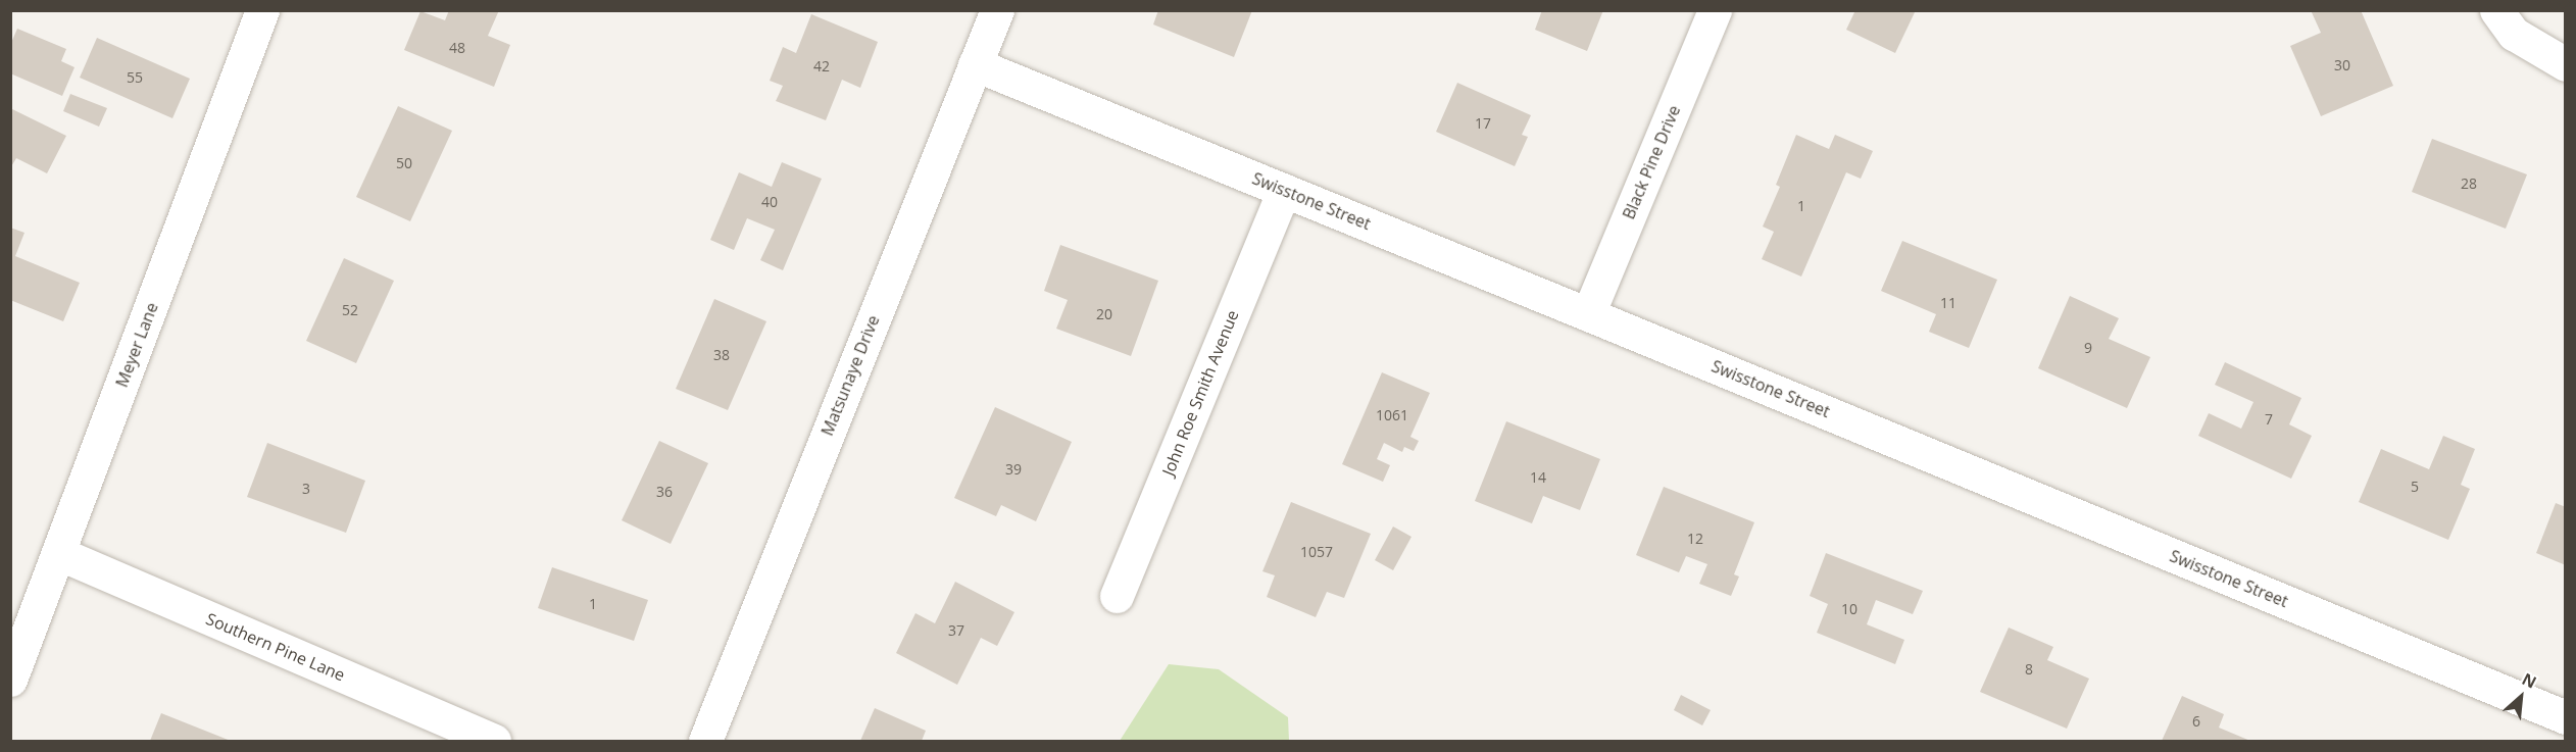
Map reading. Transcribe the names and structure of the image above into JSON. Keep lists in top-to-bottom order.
{
  "streets": {
    "street": [
      "Black Pine Drive",
      "Swisstone Street",
      "Meyer Lane",
      "Matsunaye Drive",
      "John Roe Smith Avenue",
      "Southern Pine Lane"
    ]
  },
  "crossings": [
    ["Black Pine Drive", "Swisstone Street"],
    ["Swisstone Street", "Matsunaye Drive"],
    ["Swisstone Street", "John Roe Smith Avenue"],
    ["Meyer Lane", "Southern Pine Lane"]
  ],
  "house_numbers": [
    "48",
    "30",
    "42",
    "55",
    "17",
    "50",
    "28",
    "40",
    "1",
    "11",
    "52",
    "20",
    "9",
    "38",
    "1061",
    "7",
    "39",
    "14",
    "5",
    "3",
    "36",
    "12",
    "1057",
    "1",
    "10",
    "37",
    "8",
    "6"
  ],
  "north": "top right"
}
